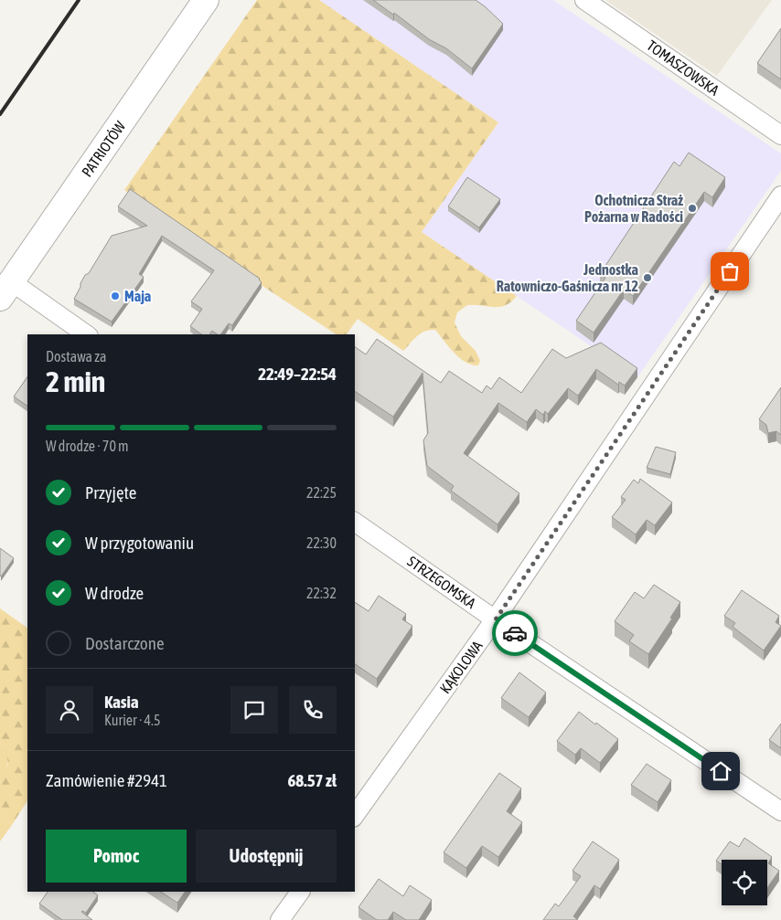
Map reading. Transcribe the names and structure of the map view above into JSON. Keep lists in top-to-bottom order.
{
  "streets": {
    "main road": ["PATRIOTÓW"],
    "street": ["TOMASZOWSKA", "STRZEGOMSKA", "KĄKOLOWA"]
  },
  "crossings": [
    ["STRZEGOMSKA", "KĄKOLOWA"]
  ],
  "places": ["Ochotnicza Straż Pożarna w Radości", "Jednostka Ratowniczo-Gaśnicza nr 12", "Maja"],
  "page": {
    "heading": ["2 min", "Dostawa za", "22:49–22:54"],
    "panel": [
      "Kasia",
      "Kurier · 4.5",
      "Zamówienie #2941",
      "68.57 zł"
    ],
    "bar": "W drodze · 70 m",
    "list": [
      ["Przyjęte", "22:25"],
      ["W przygotowaniu", "22:30"],
      ["W drodze", "22:32"],
      "Dostarczone"
    ],
    "buttons": ["Pomoc", "Udostępnij"]
  }
}
